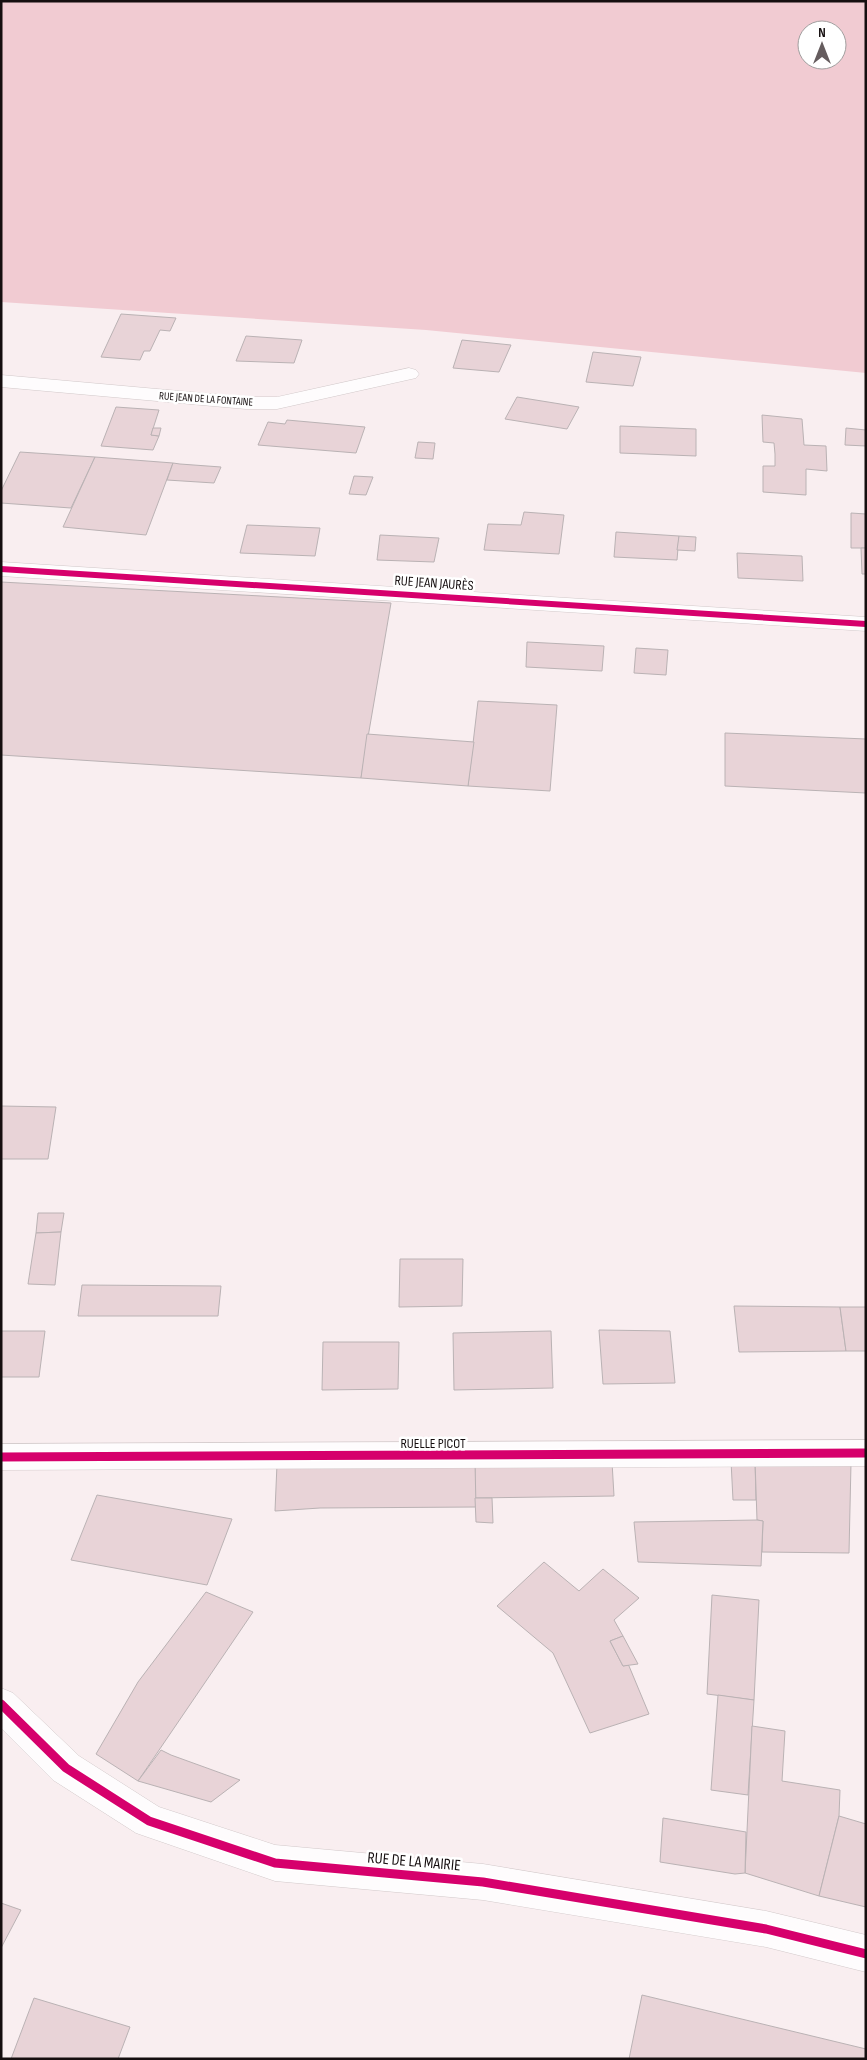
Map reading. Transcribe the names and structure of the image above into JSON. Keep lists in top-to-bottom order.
{
  "streets": {
    "street": [
      "RUE JEAN DE LA FONTAINE",
      "RUE JEAN JAURÈS",
      "RUELLE PICOT",
      "RUE DE LA MAIRIE"
    ]
  },
  "north": "top"
}
